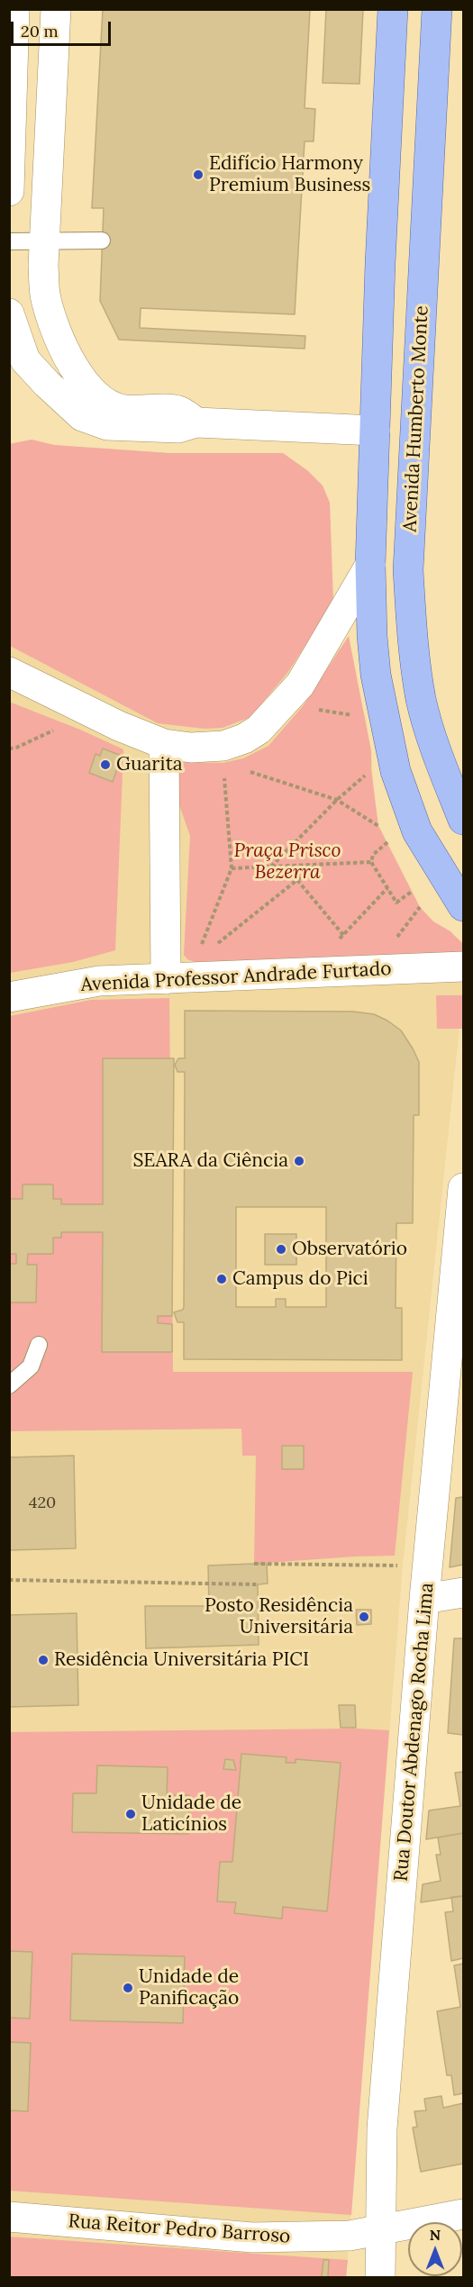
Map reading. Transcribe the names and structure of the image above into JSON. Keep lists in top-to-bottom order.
{
  "streets": {
    "main road": ["Avenida Humberto Monte"],
    "street": ["Avenida Professor Andrade Furtado", "Rua Doutor Abdenago Rocha Lima", "Rua Reitor Pedro Barroso"]
  },
  "crossings": [
    ["Rua Doutor Abdenago Rocha Lima", "Rua Reitor Pedro Barroso"]
  ],
  "parks": ["Praça Prisco Bezerra"],
  "places": [
    "Edifício Harmony Premium Business",
    "Guarita",
    "SEARA da Ciência",
    "Observatório",
    "Campus do Pici",
    "Posto Residência Universitária",
    "Residência Universitária PICI",
    "Unidade de Laticínios",
    "Unidade de Panificação"
  ],
  "house_numbers": ["420"],
  "scale_bar": "20 m",
  "north": "top"
}
